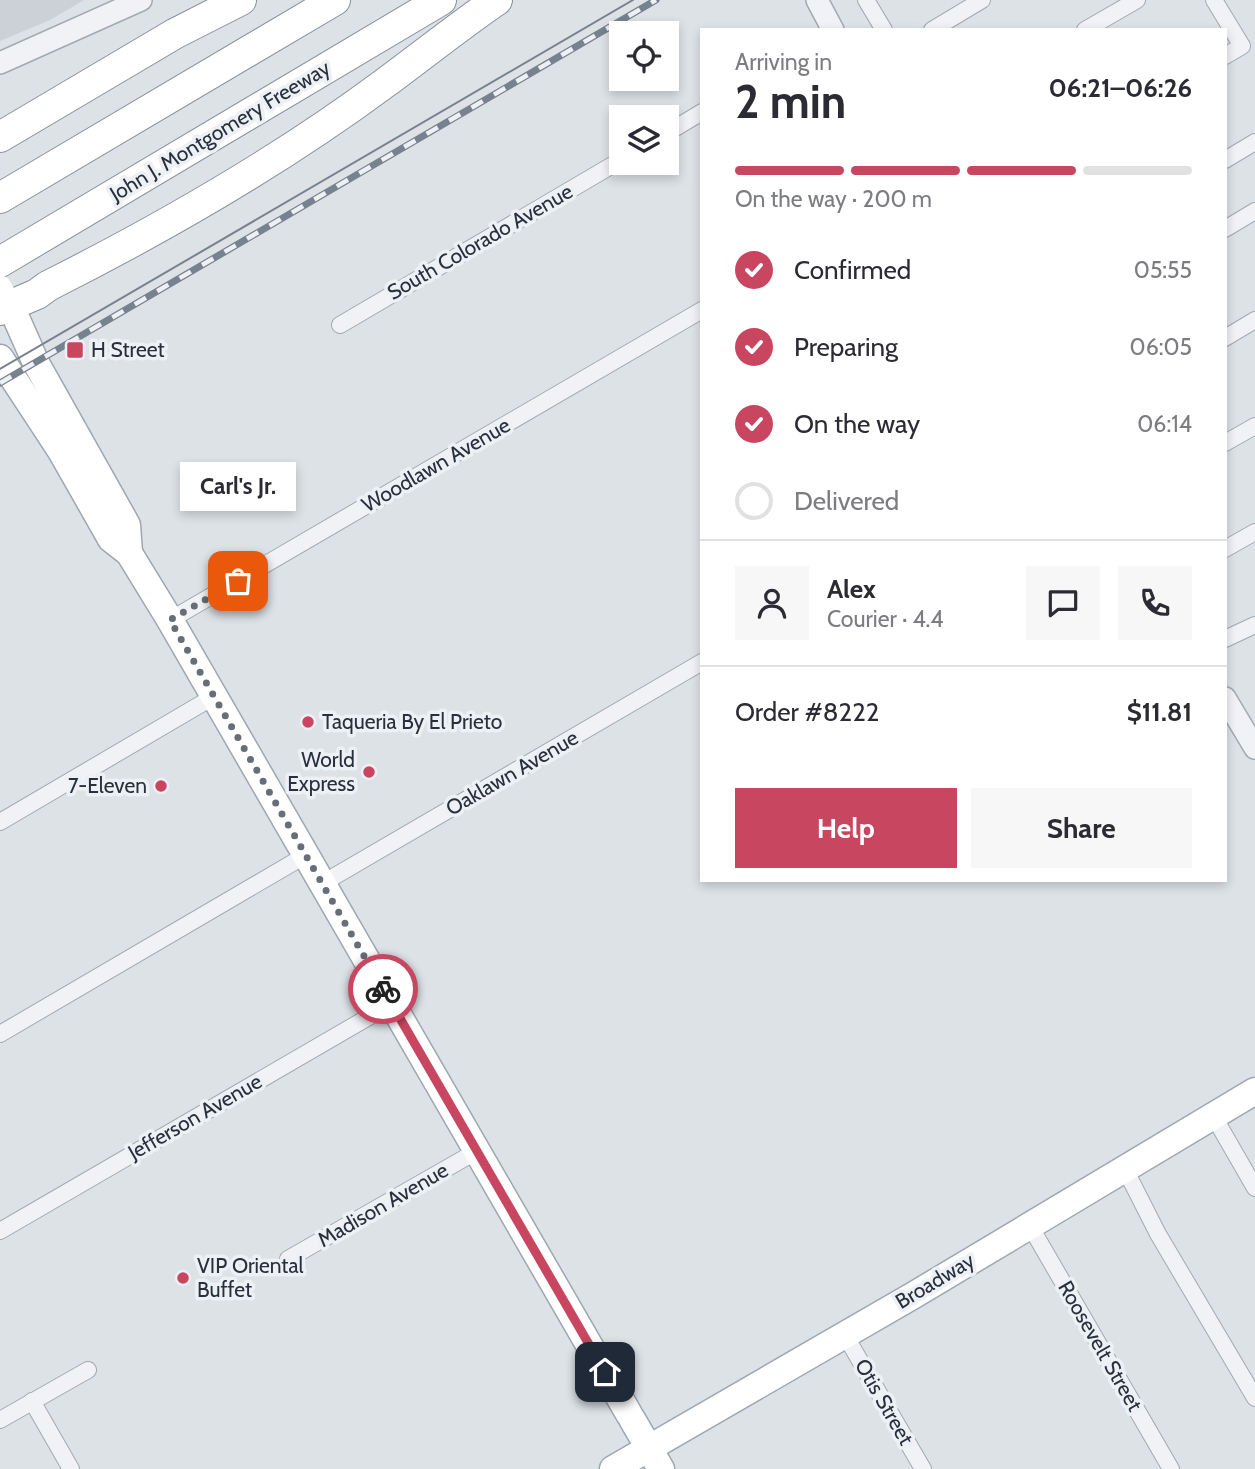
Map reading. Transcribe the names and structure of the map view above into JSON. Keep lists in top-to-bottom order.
{
  "streets": {
    "highway": ["John J. Montgomery Freeway"],
    "main road": ["Broadway"],
    "street": [
      "South Colorado Avenue",
      "Woodlawn Avenue",
      "Oaklawn Avenue",
      "Jefferson Avenue",
      "Madison Avenue",
      "Roosevelt Street",
      "Otis Street"
    ]
  },
  "crossings": [
    ["Broadway", "Roosevelt Street"],
    ["Broadway", "Otis Street"]
  ],
  "places": {
    "transit": ["H Street"],
    "other": [
      "Carl's Jr.",
      "Taqueria By El Prieto",
      "World Express",
      "7-Eleven",
      "VIP Oriental Buffet"
    ]
  },
  "page": {
    "heading": ["2 min", "Arriving in", "06:21–06:26"],
    "panel": [
      "Alex",
      "Courier · 4.4",
      "Order #8222",
      "$11.81"
    ],
    "bar": "On the way · 200 m",
    "list": [
      ["Confirmed", "05:55"],
      ["Preparing", "06:05"],
      ["On the way", "06:14"],
      "Delivered"
    ],
    "bubble": "Carl's Jr.",
    "buttons": ["Help", "Share"]
  }
}
